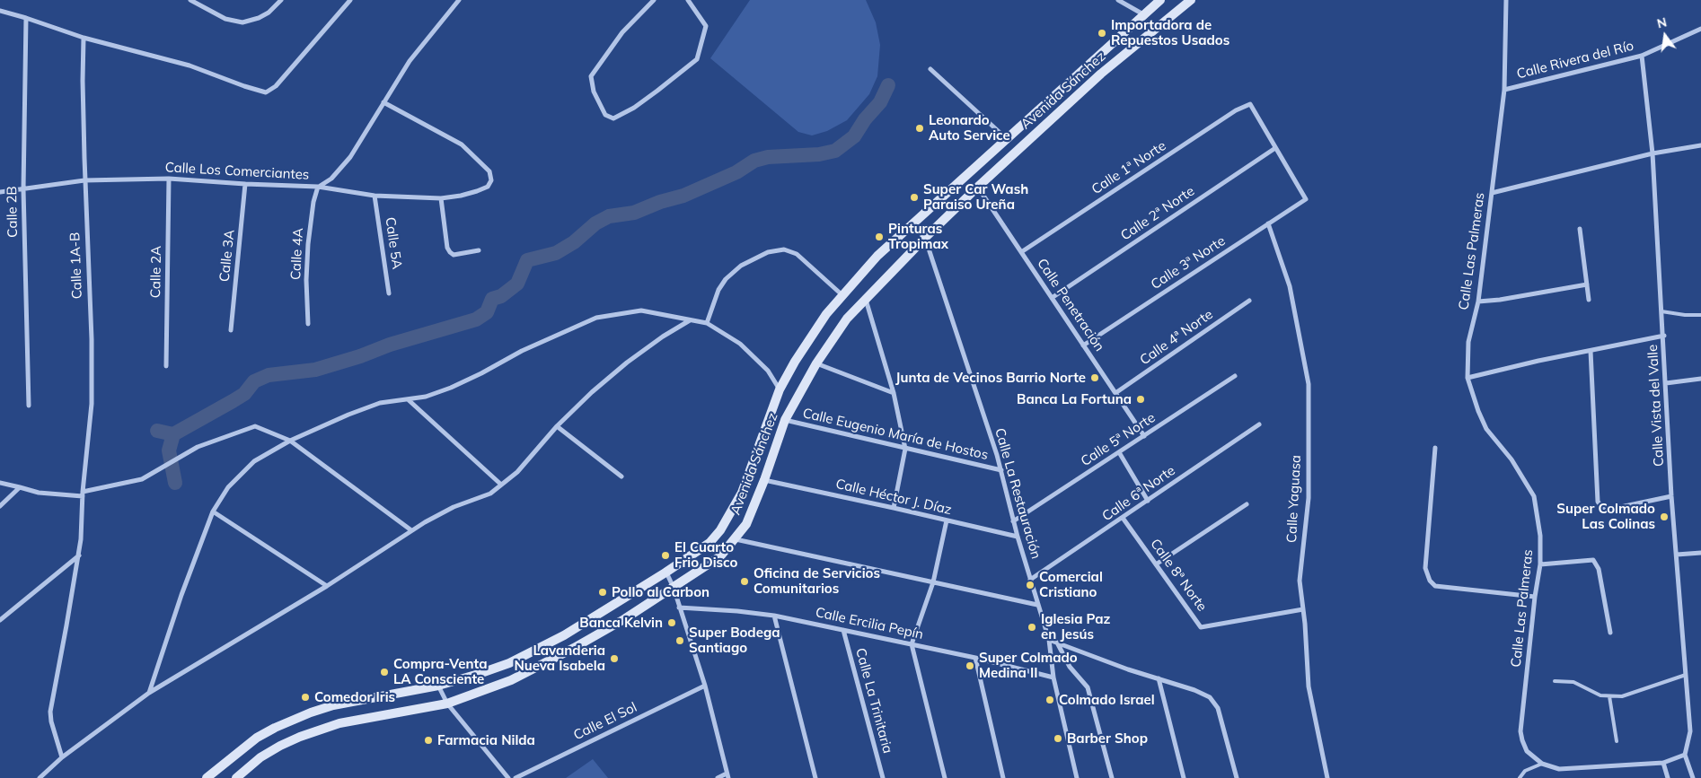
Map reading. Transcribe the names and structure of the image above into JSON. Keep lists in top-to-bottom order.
{
  "streets": {
    "street": [
      "Calle Rivera del Río",
      "Avenida Sánchez",
      "Calle 1ª Norte",
      "Calle Los Comerciantes",
      "Calle 2B",
      "Calle 2ª Norte",
      "Calle 5A",
      "Calle Las Palmeras",
      "Calle 4A",
      "Calle 3A",
      "Calle 3ª Norte",
      "Calle 1A-B",
      "Calle 2A",
      "Calle Penetración",
      "Calle 4ª Norte",
      "Calle Vista del Valle",
      "Calle Eugenio María de Hostos",
      "Calle 5ª Norte",
      "Calle La Restauración",
      "Calle 6ª Norte",
      "Calle Héctor J. Díaz",
      "Calle Yaguasa",
      "Calle 8ª Norte",
      "Calle Ercilia Pepín",
      "Calle La Trinitaria",
      "Calle El Sol"
    ]
  },
  "crossings": [
    ["Calle Rivera del Río", "Calle Las Palmeras"],
    ["Calle Rivera del Río", "Calle Vista del Valle"],
    ["Avenida Sánchez", "Calle Penetración"],
    ["Avenida Sánchez", "Calle Eugenio María de Hostos"],
    ["Avenida Sánchez", "Calle La Restauración"],
    ["Avenida Sánchez", "Calle Héctor J. Díaz"],
    ["Calle 1ª Norte", "Calle 2ª Norte"],
    ["Calle 1ª Norte", "Calle 3ª Norte"],
    ["Calle 1ª Norte", "Calle Penetración"],
    ["Calle Los Comerciantes", "Calle 2B"],
    ["Calle Los Comerciantes", "Calle 4A"],
    ["Calle Los Comerciantes", "Calle 3A"],
    ["Calle Los Comerciantes", "Calle 1A-B"],
    ["Calle Los Comerciantes", "Calle 2A"],
    ["Calle 2ª Norte", "Calle 3ª Norte"],
    ["Calle 2ª Norte", "Calle Penetración"],
    ["Calle Las Palmeras", "Calle Vista del Valle"],
    ["Calle 3ª Norte", "Calle Penetración"],
    ["Calle 3ª Norte", "Calle Yaguasa"],
    ["Calle Penetración", "Calle 4ª Norte"],
    ["Calle Penetración", "Calle 5ª Norte"],
    ["Calle Eugenio María de Hostos", "Calle La Restauración"],
    ["Calle 5ª Norte", "Calle La Restauración"],
    ["Calle La Restauración", "Calle 6ª Norte"],
    ["Calle La Restauración", "Calle Héctor J. Díaz"],
    ["Calle La Restauración", "Calle Ercilia Pepín"],
    ["Calle 6ª Norte", "Calle 8ª Norte"],
    ["Calle Yaguasa", "Calle 8ª Norte"],
    ["Calle Ercilia Pepín", "Calle La Trinitaria"]
  ],
  "places": [
    "Importadora de Repuestos Usados",
    "Leonardo Auto Service",
    "Super Car Wash Paraiso Ureña",
    "Pinturas Tropimax",
    "Junta de Vecinos Barrio Norte",
    "Banca La Fortuna",
    "Super Colmado Las Colinas",
    "El Cuarto Frio Disco",
    "Oficina de Servicios Comunitarios",
    "Comercial Cristiano",
    "Pollo al Carbon",
    "Banca Kelvin",
    "Iglesia Paz en Jesús",
    "Super Bodega Santiago",
    "Lavanderia Nueva Isabela",
    "Super Colmado Medina II",
    "Compra-Venta LA Consciente",
    "Comedor Iris",
    "Colmado Israel",
    "Barber Shop",
    "Farmacia Nilda"
  ],
  "north": "top"
}
